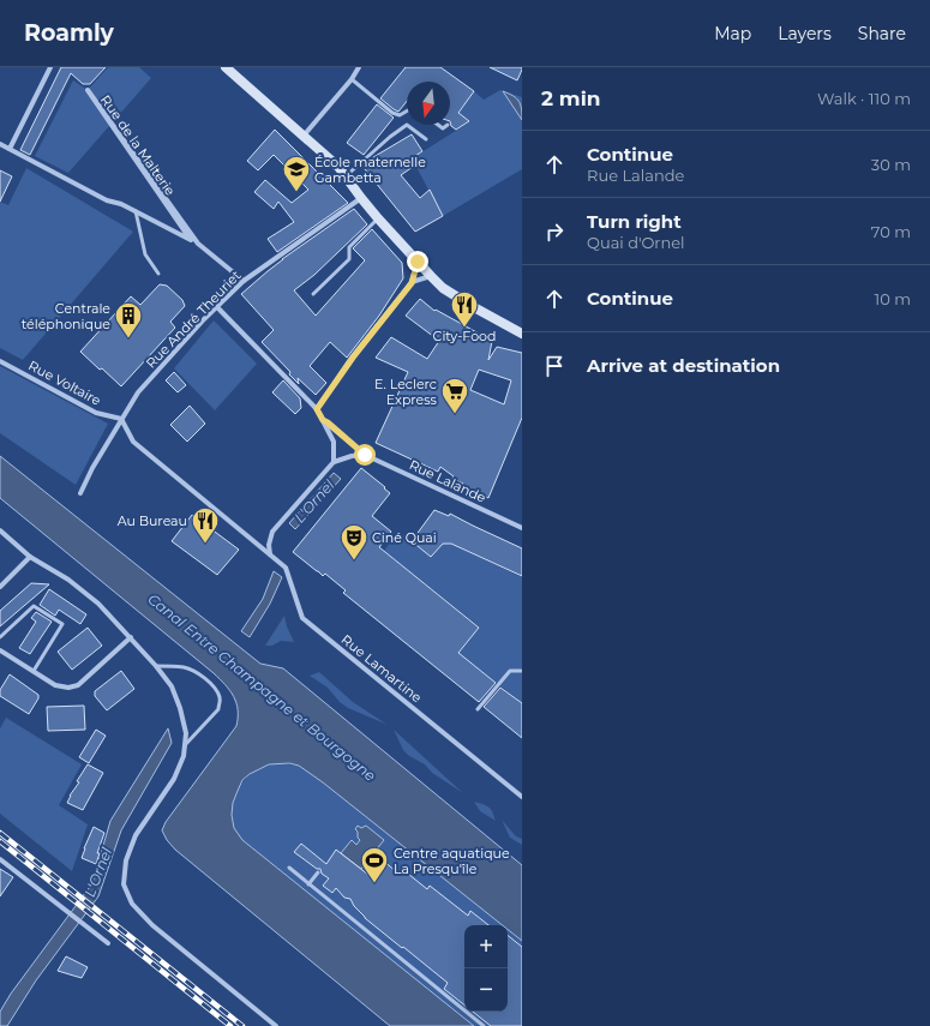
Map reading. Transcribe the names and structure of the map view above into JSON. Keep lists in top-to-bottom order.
{
  "streets": {
    "street": [
      "Rue de la Malterie",
      "Rue André Theuriet",
      "Rue Voltaire",
      "Rue Lalande",
      "Rue Lamartine"
    ]
  },
  "crossings": [
    ["Rue de la Malterie", "Rue André Theuriet"],
    ["Rue André Theuriet", "Rue Voltaire"],
    ["Rue André Theuriet", "Rue Lamartine"],
    ["Rue Voltaire", "Rue Lamartine"]
  ],
  "water": ["L'Ornel", "Canal Entre Champagne et Bourgogne"],
  "places": {
    "school or university": ["École maternelle Gambetta"],
    "restaurant": ["City-Food", "Au Bureau"],
    "building": ["Centrale téléphonique"],
    "supermarket": ["E. Leclerc Express"],
    "theatre": ["Ciné Quai"],
    "sports": ["Centre aquatique La Presqu'île"]
  },
  "north": "bottom",
  "page": {
    "header": "Roamly",
    "nav": ["Map", "Layers", "Share"],
    "heading": ["2 min", "Walk · 110 m"],
    "list": [
      ["Continue", "Rue Lalande", "30 m"],
      ["Turn right", "Quai d'Ornel", "70 m"],
      ["Continue", "10 m"],
      "Arrive at destination"
    ],
    "map_buttons": ["+", "−"]
  }
}
